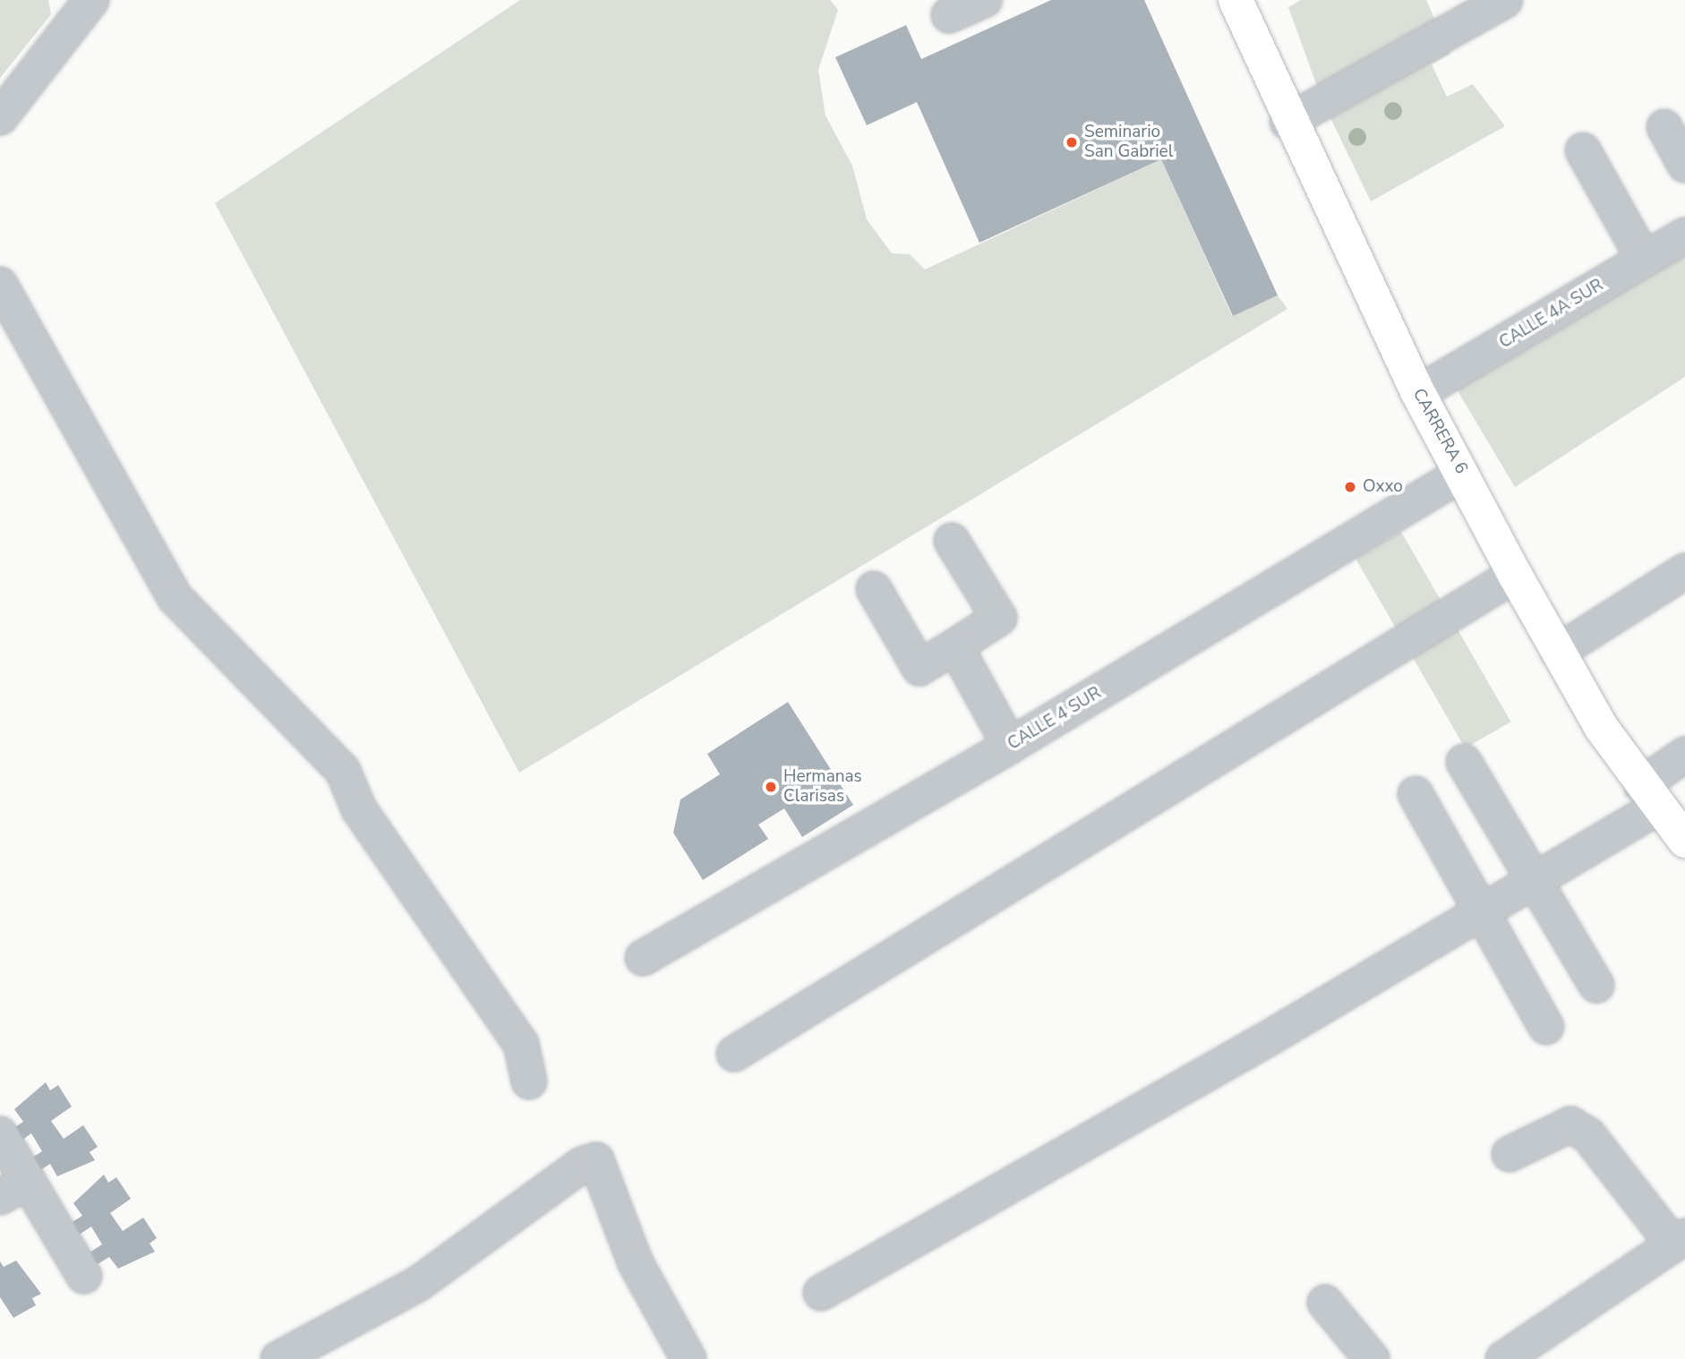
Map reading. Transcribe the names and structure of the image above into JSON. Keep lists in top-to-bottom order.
{
  "streets": {
    "main road": ["CARRERA 6"],
    "street": ["CALLE 4A SUR", "CALLE 4 SUR"]
  },
  "crossings": [
    ["CALLE 4A SUR", "CARRERA 6"],
    ["CARRERA 6", "CALLE 4 SUR"]
  ],
  "places": ["Seminario San Gabriel", "Oxxo", "Hermanas Clarisas"]
}
